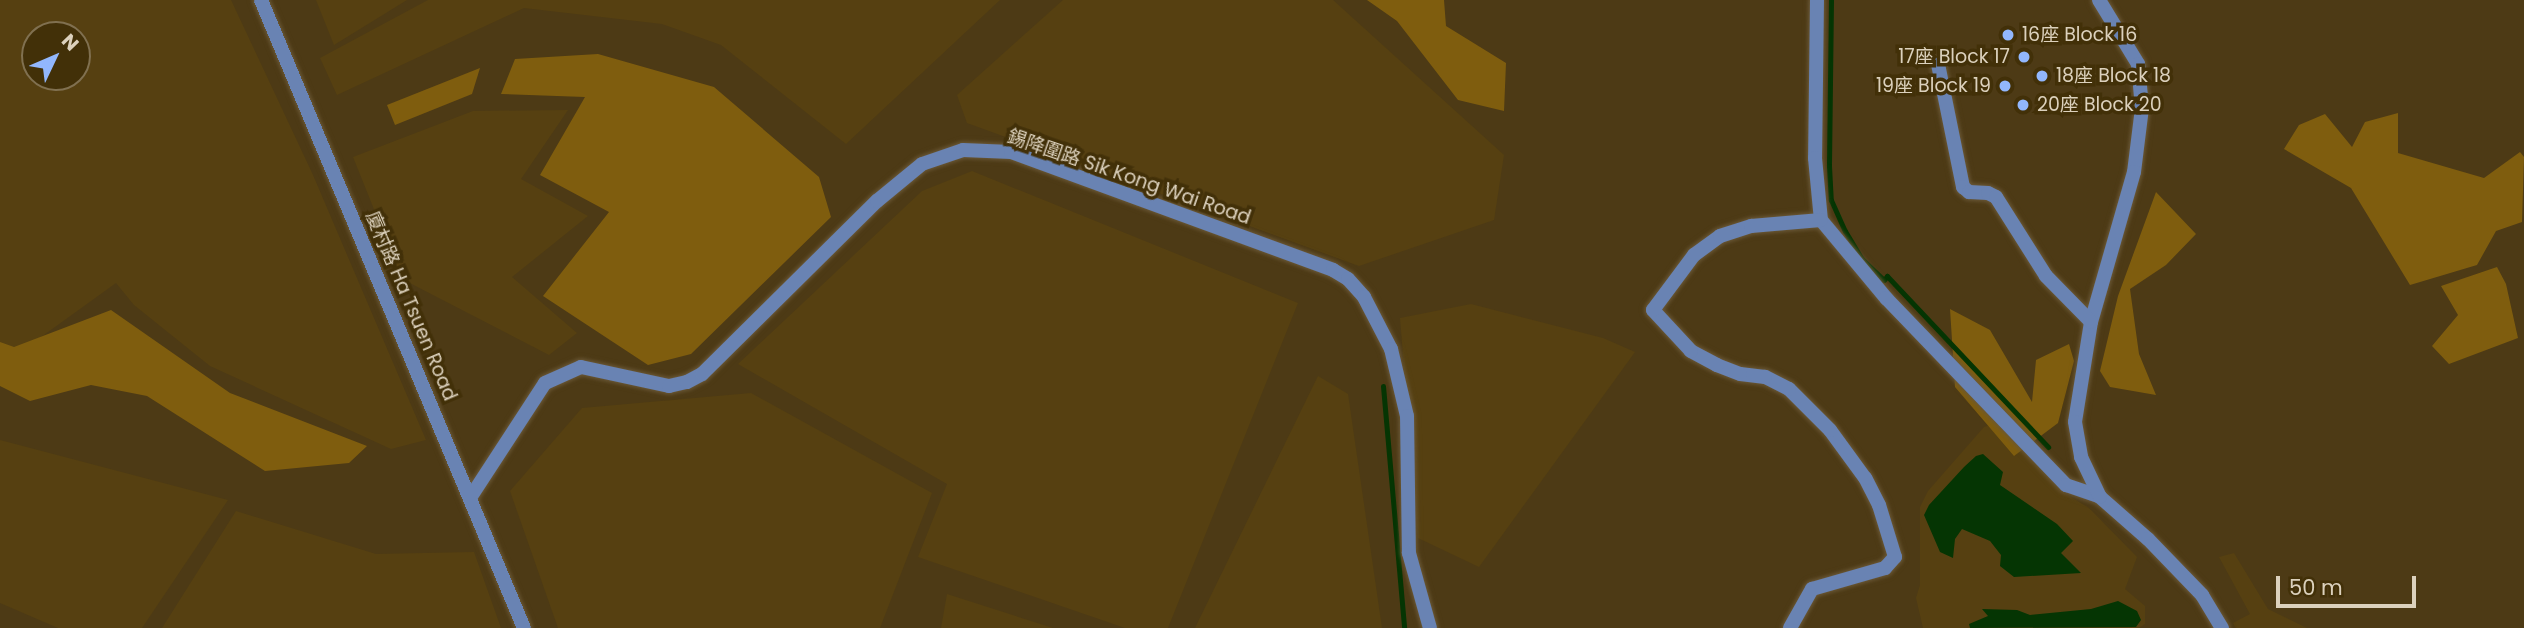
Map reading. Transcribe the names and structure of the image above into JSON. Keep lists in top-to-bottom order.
{
  "streets": {
    "street": ["錫降圍路 Sik Kong Wai Road", "廈村路 Ha Tsuen Road"]
  },
  "crossings": [
    ["錫降圍路 Sik Kong Wai Road", "廈村路 Ha Tsuen Road"]
  ],
  "places": [
    "16座 Block 16",
    "17座 Block 17",
    "18座 Block 18",
    "19座 Block 19",
    "20座 Block 20"
  ],
  "scale_bar": "50 m",
  "north": "top right"
}
